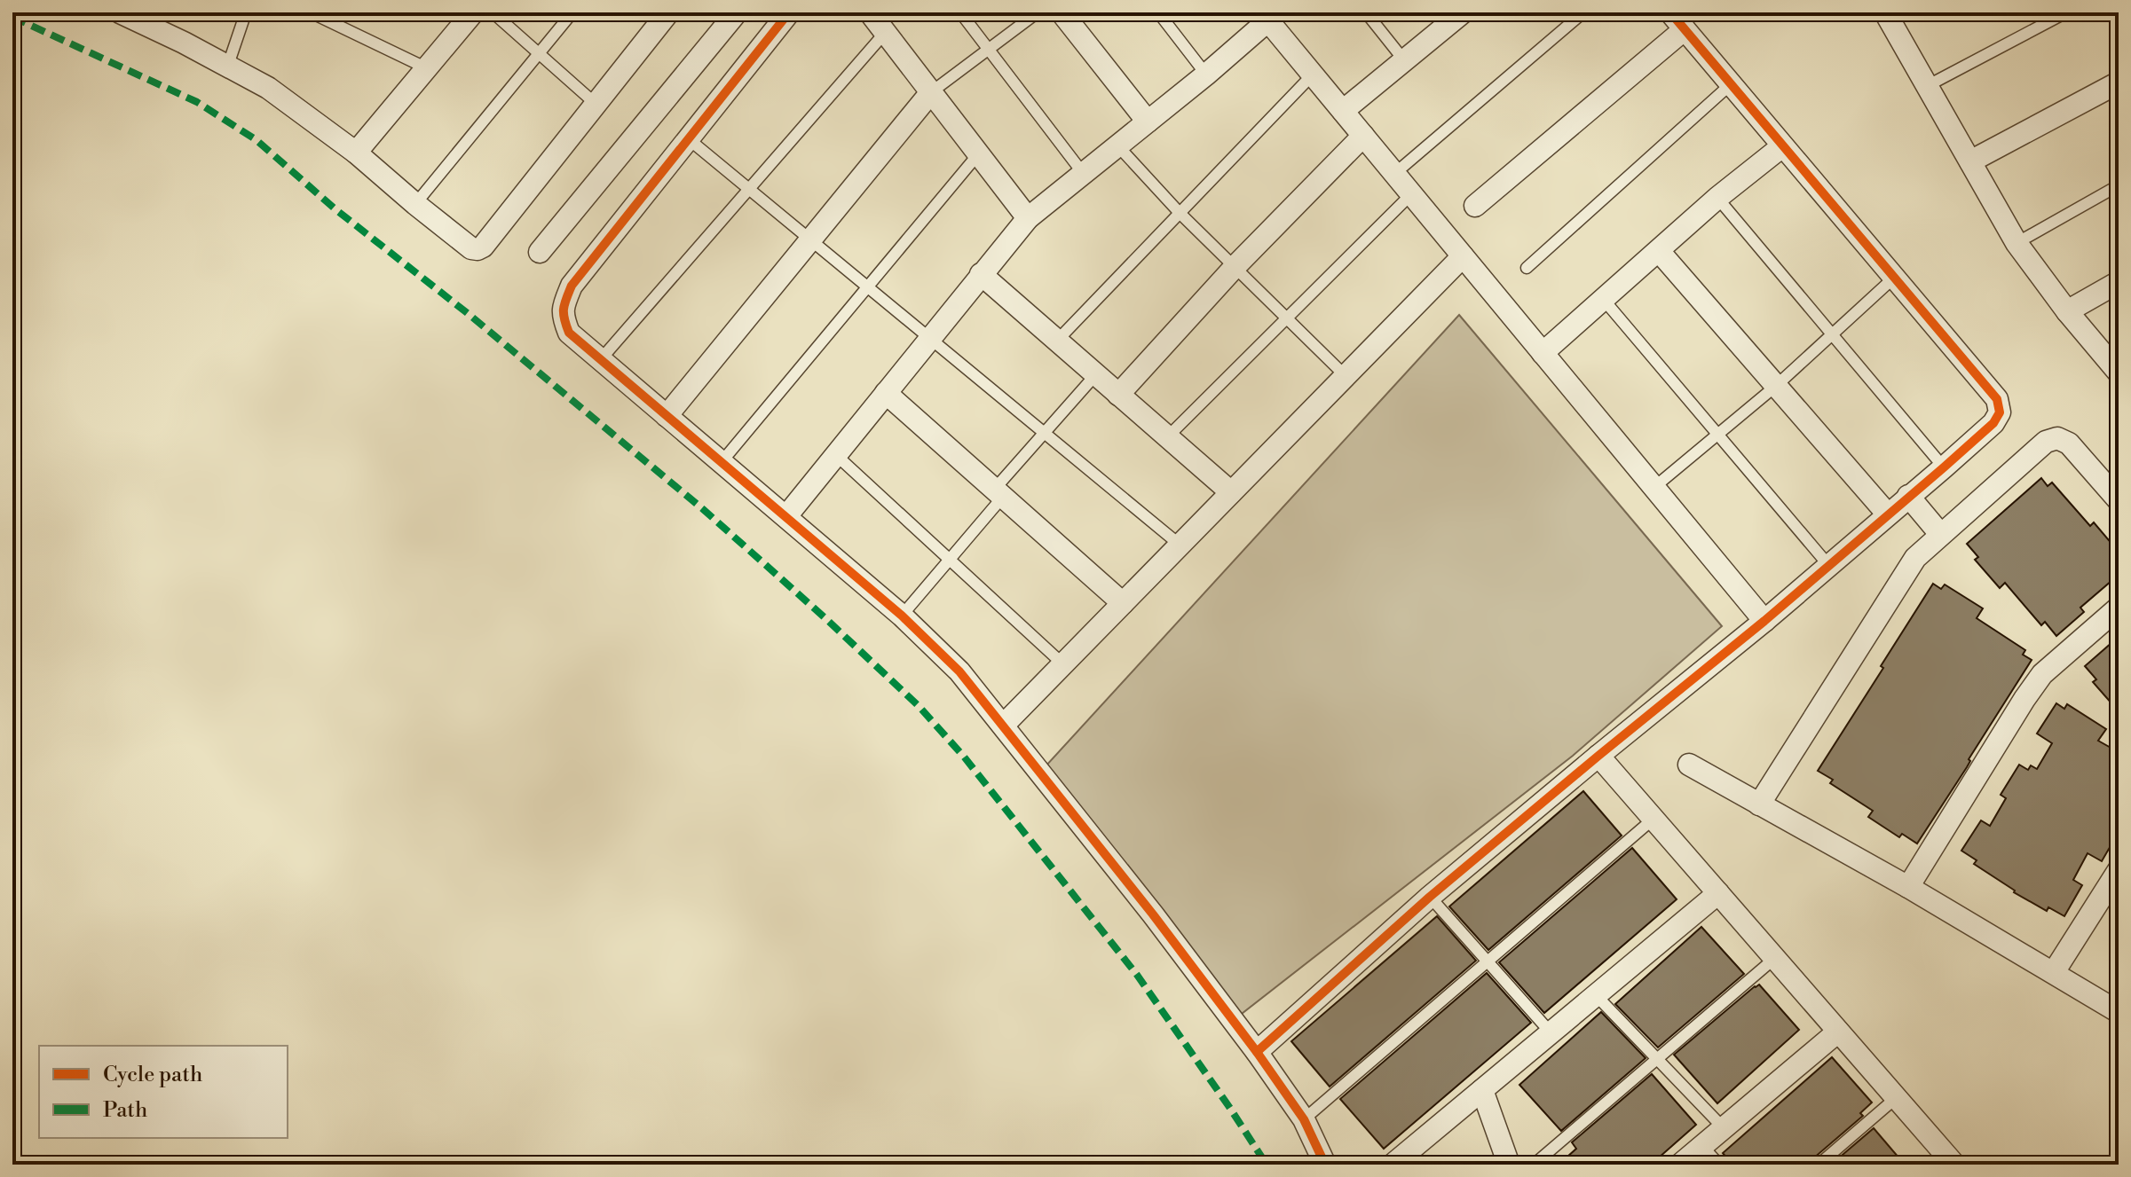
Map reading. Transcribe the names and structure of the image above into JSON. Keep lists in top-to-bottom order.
{
  "legend": ["Cycle path", "Path"]
}
